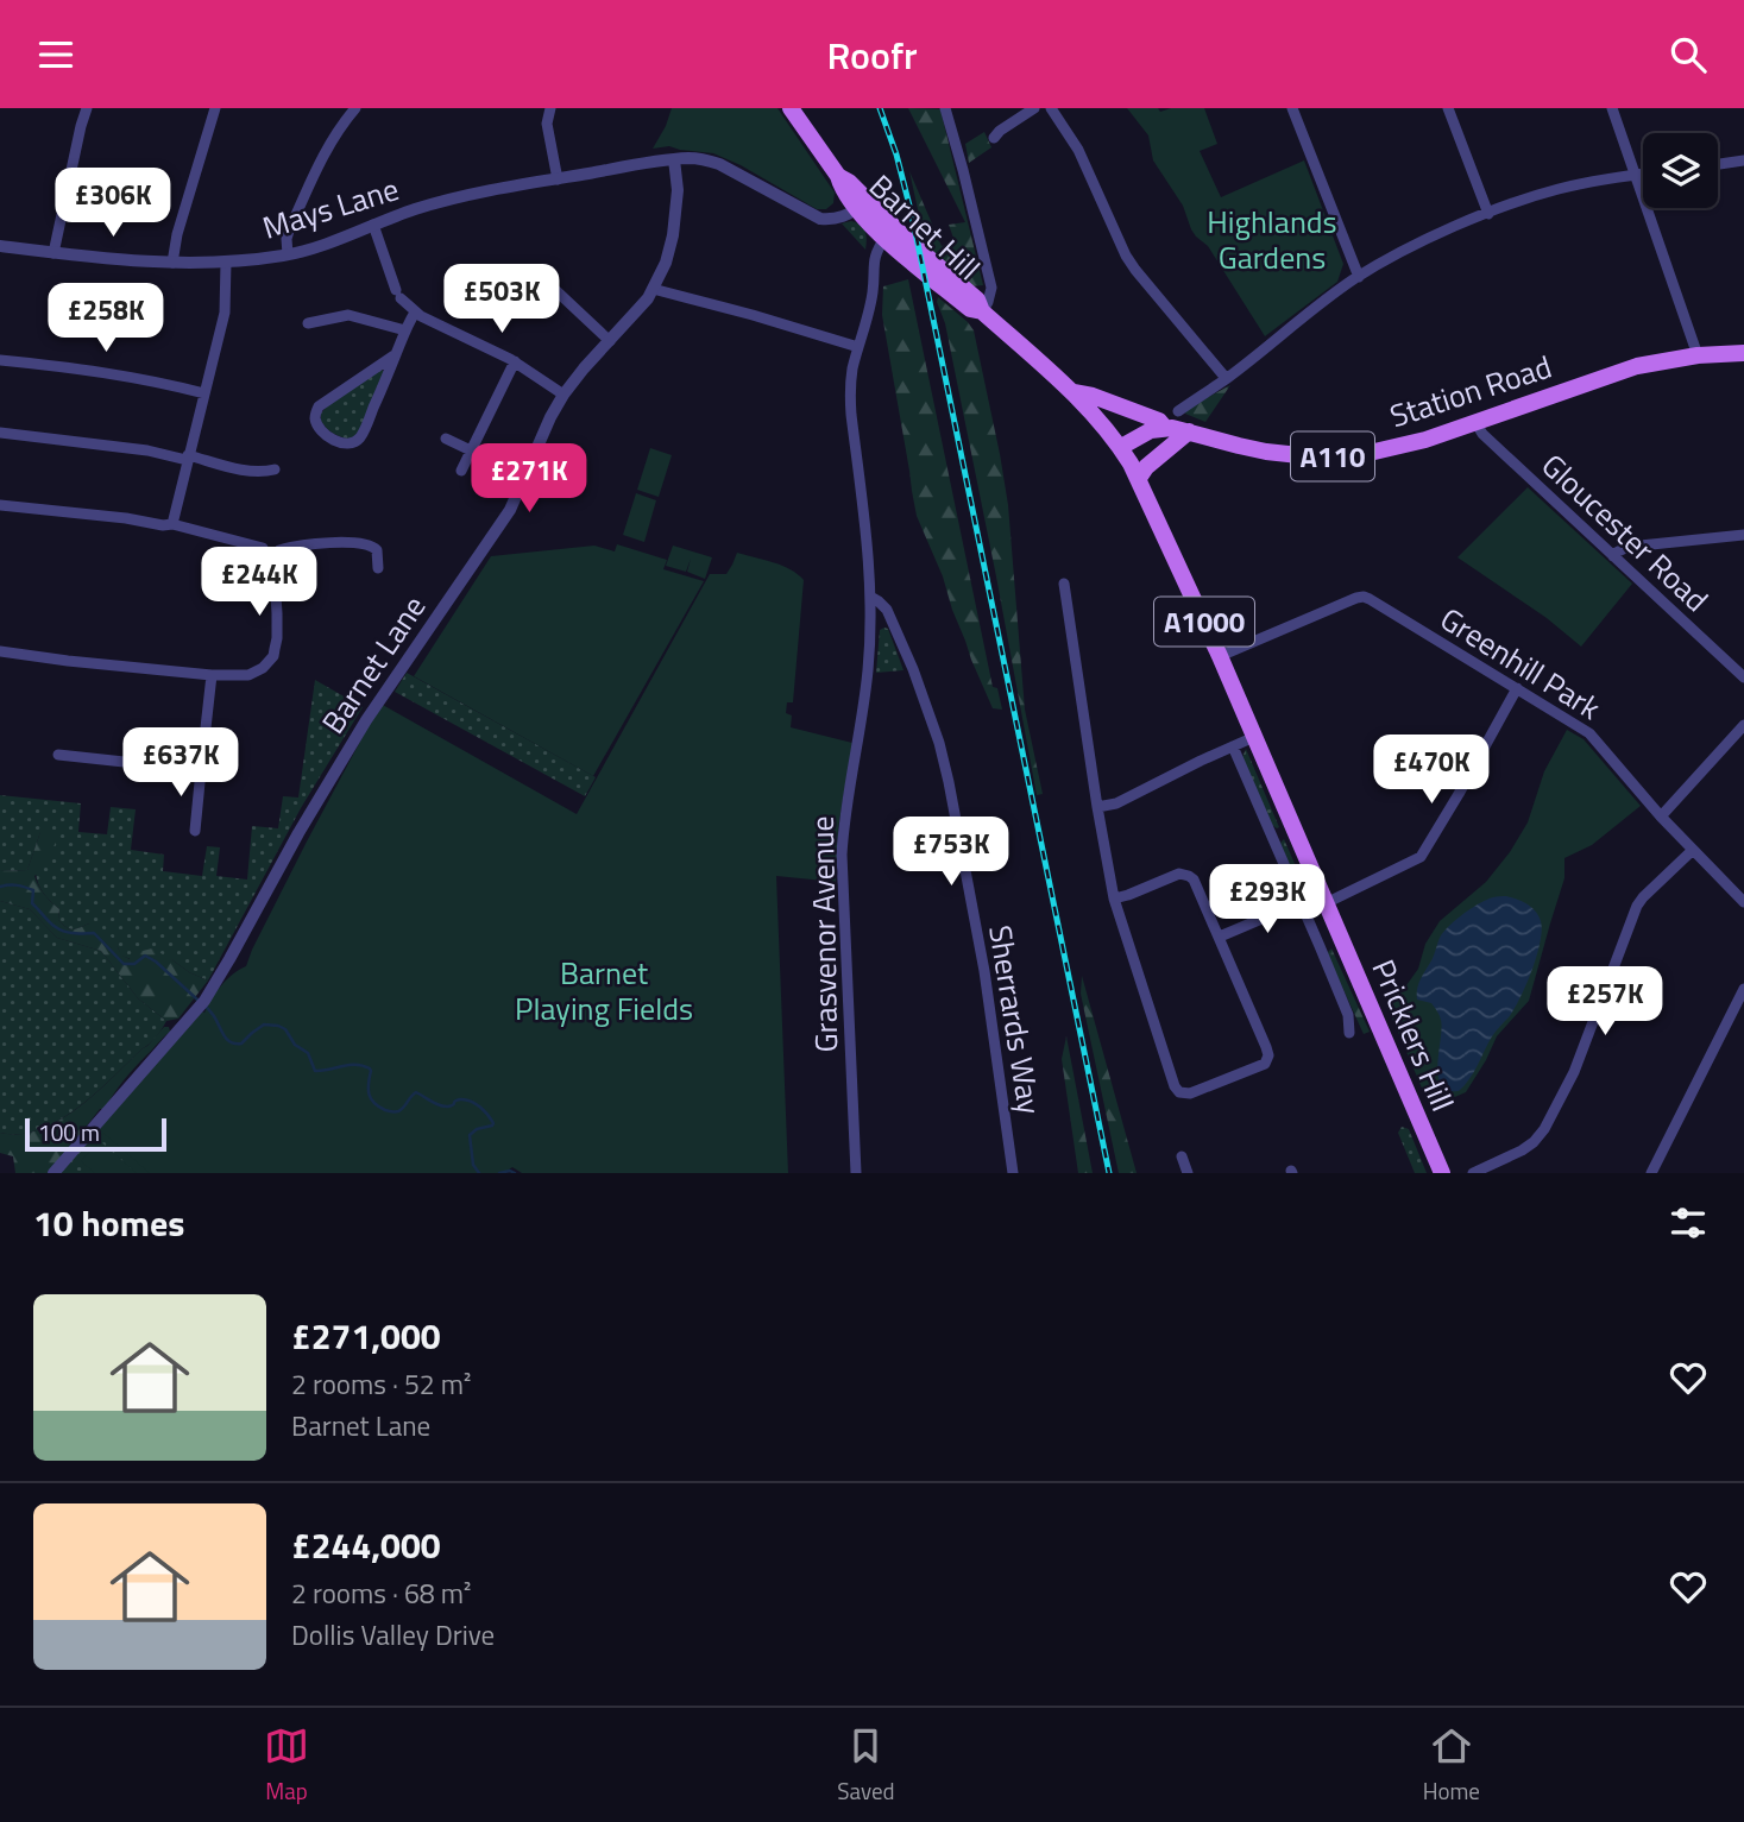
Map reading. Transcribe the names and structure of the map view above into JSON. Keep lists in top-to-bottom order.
{
  "streets": {
    "main road": [
      "Barnet Hill",
      "Station Road",
      "A110",
      "A1000",
      "Pricklers Hill"
    ],
    "street": [
      "Mays Lane",
      "Gloucester Road",
      "Greenhill Park",
      "Barnet Lane",
      "Grasvenor Avenue",
      "Sherrards Way"
    ]
  },
  "crossings": [
    ["Mays Lane", "Barnet Hill"],
    ["Mays Lane", "Barnet Lane"],
    ["Barnet Hill", "A110"],
    ["Barnet Hill", "A1000"],
    ["Barnet Hill", "Grasvenor Avenue"],
    ["Station Road", "A110"],
    ["Station Road", "Gloucester Road"],
    ["A1000", "Greenhill Park"],
    ["A1000", "Pricklers Hill"],
    ["Grasvenor Avenue", "Sherrards Way"]
  ],
  "parks": ["Highlands Gardens", "Barnet Playing Fields"],
  "scale_bar": "100 m",
  "page": {
    "header": "Roofr",
    "price": [
      "£306K",
      "£503K",
      "£258K",
      "£271K",
      "£244K",
      "£637K",
      "£470K",
      "£753K",
      "£293K",
      "£257K"
    ],
    "scale": "100 m",
    "heading": "10 homes",
    "list": [
      {
        "name": "£271,000",
        "note": "2 rooms · 52 m² · Barnet Lane"
      },
      {
        "name": "£244,000",
        "note": "2 rooms · 68 m² · Dollis Valley Drive"
      }
    ],
    "tabs": ["Map", "Saved", "Home"]
  }
}
